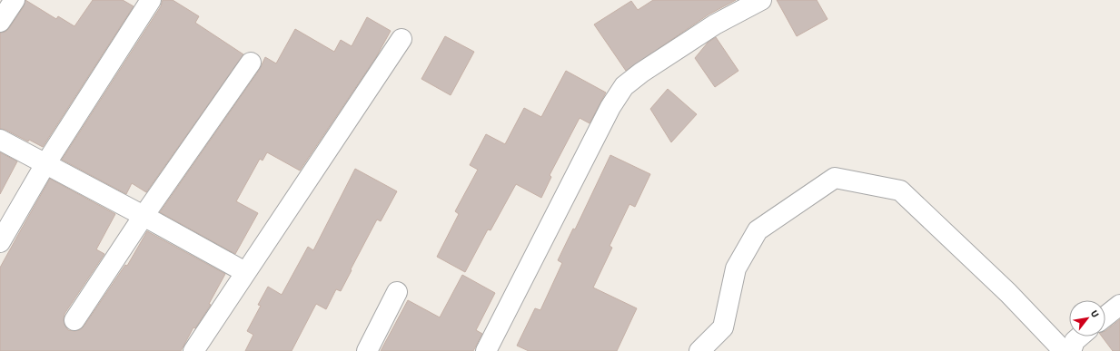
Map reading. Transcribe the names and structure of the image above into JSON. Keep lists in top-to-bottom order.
{
  "north": "top right"
}
